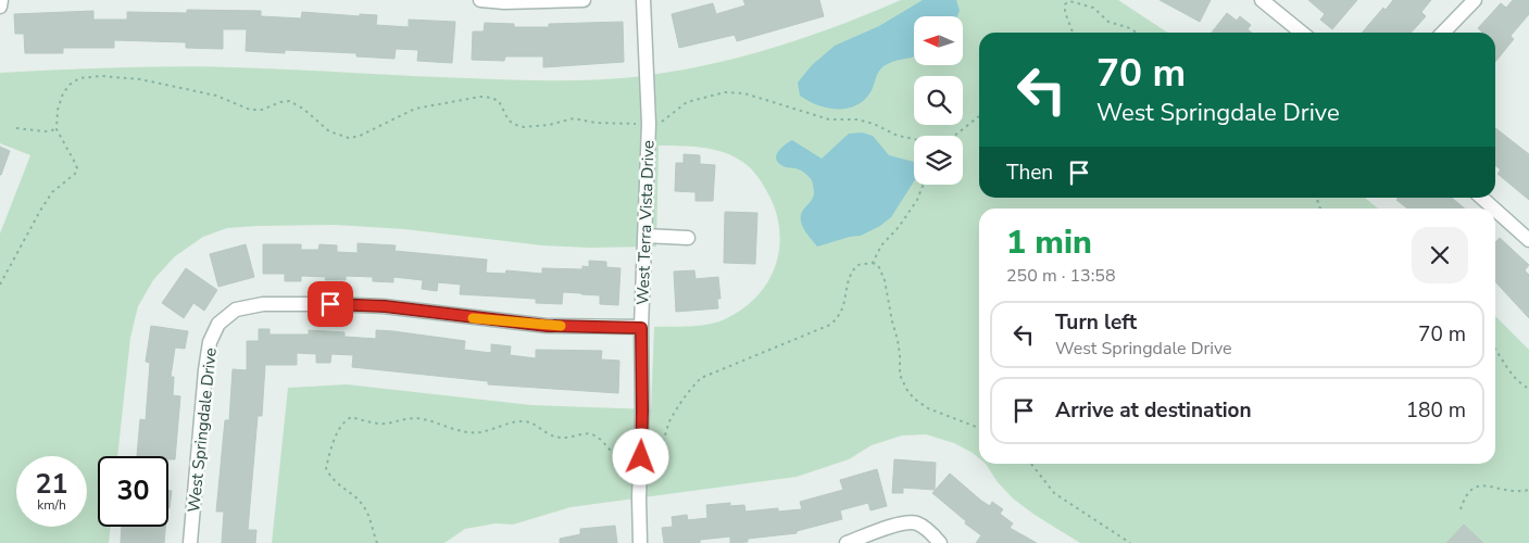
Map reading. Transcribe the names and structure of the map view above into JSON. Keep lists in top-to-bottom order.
{
  "streets": {
    "street": ["West Terra Vista Drive", "West Springdale Drive"]
  },
  "crossings": [
    ["West Terra Vista Drive", "West Springdale Drive"]
  ],
  "north": "left",
  "page": {
    "turn": ["70 m", "West Springdale Drive"],
    "then": "Then",
    "heading": ["1 min", "250 m · 13:58"],
    "list": [
      {
        "name": "Turn left",
        "note": "West Springdale Drive",
        "value": "70 m"
      },
      {
        "name": "Arrive at destination",
        "value": "180 m"
      }
    ],
    "speed": "21 km/h",
    "limit": "30"
  }
}
